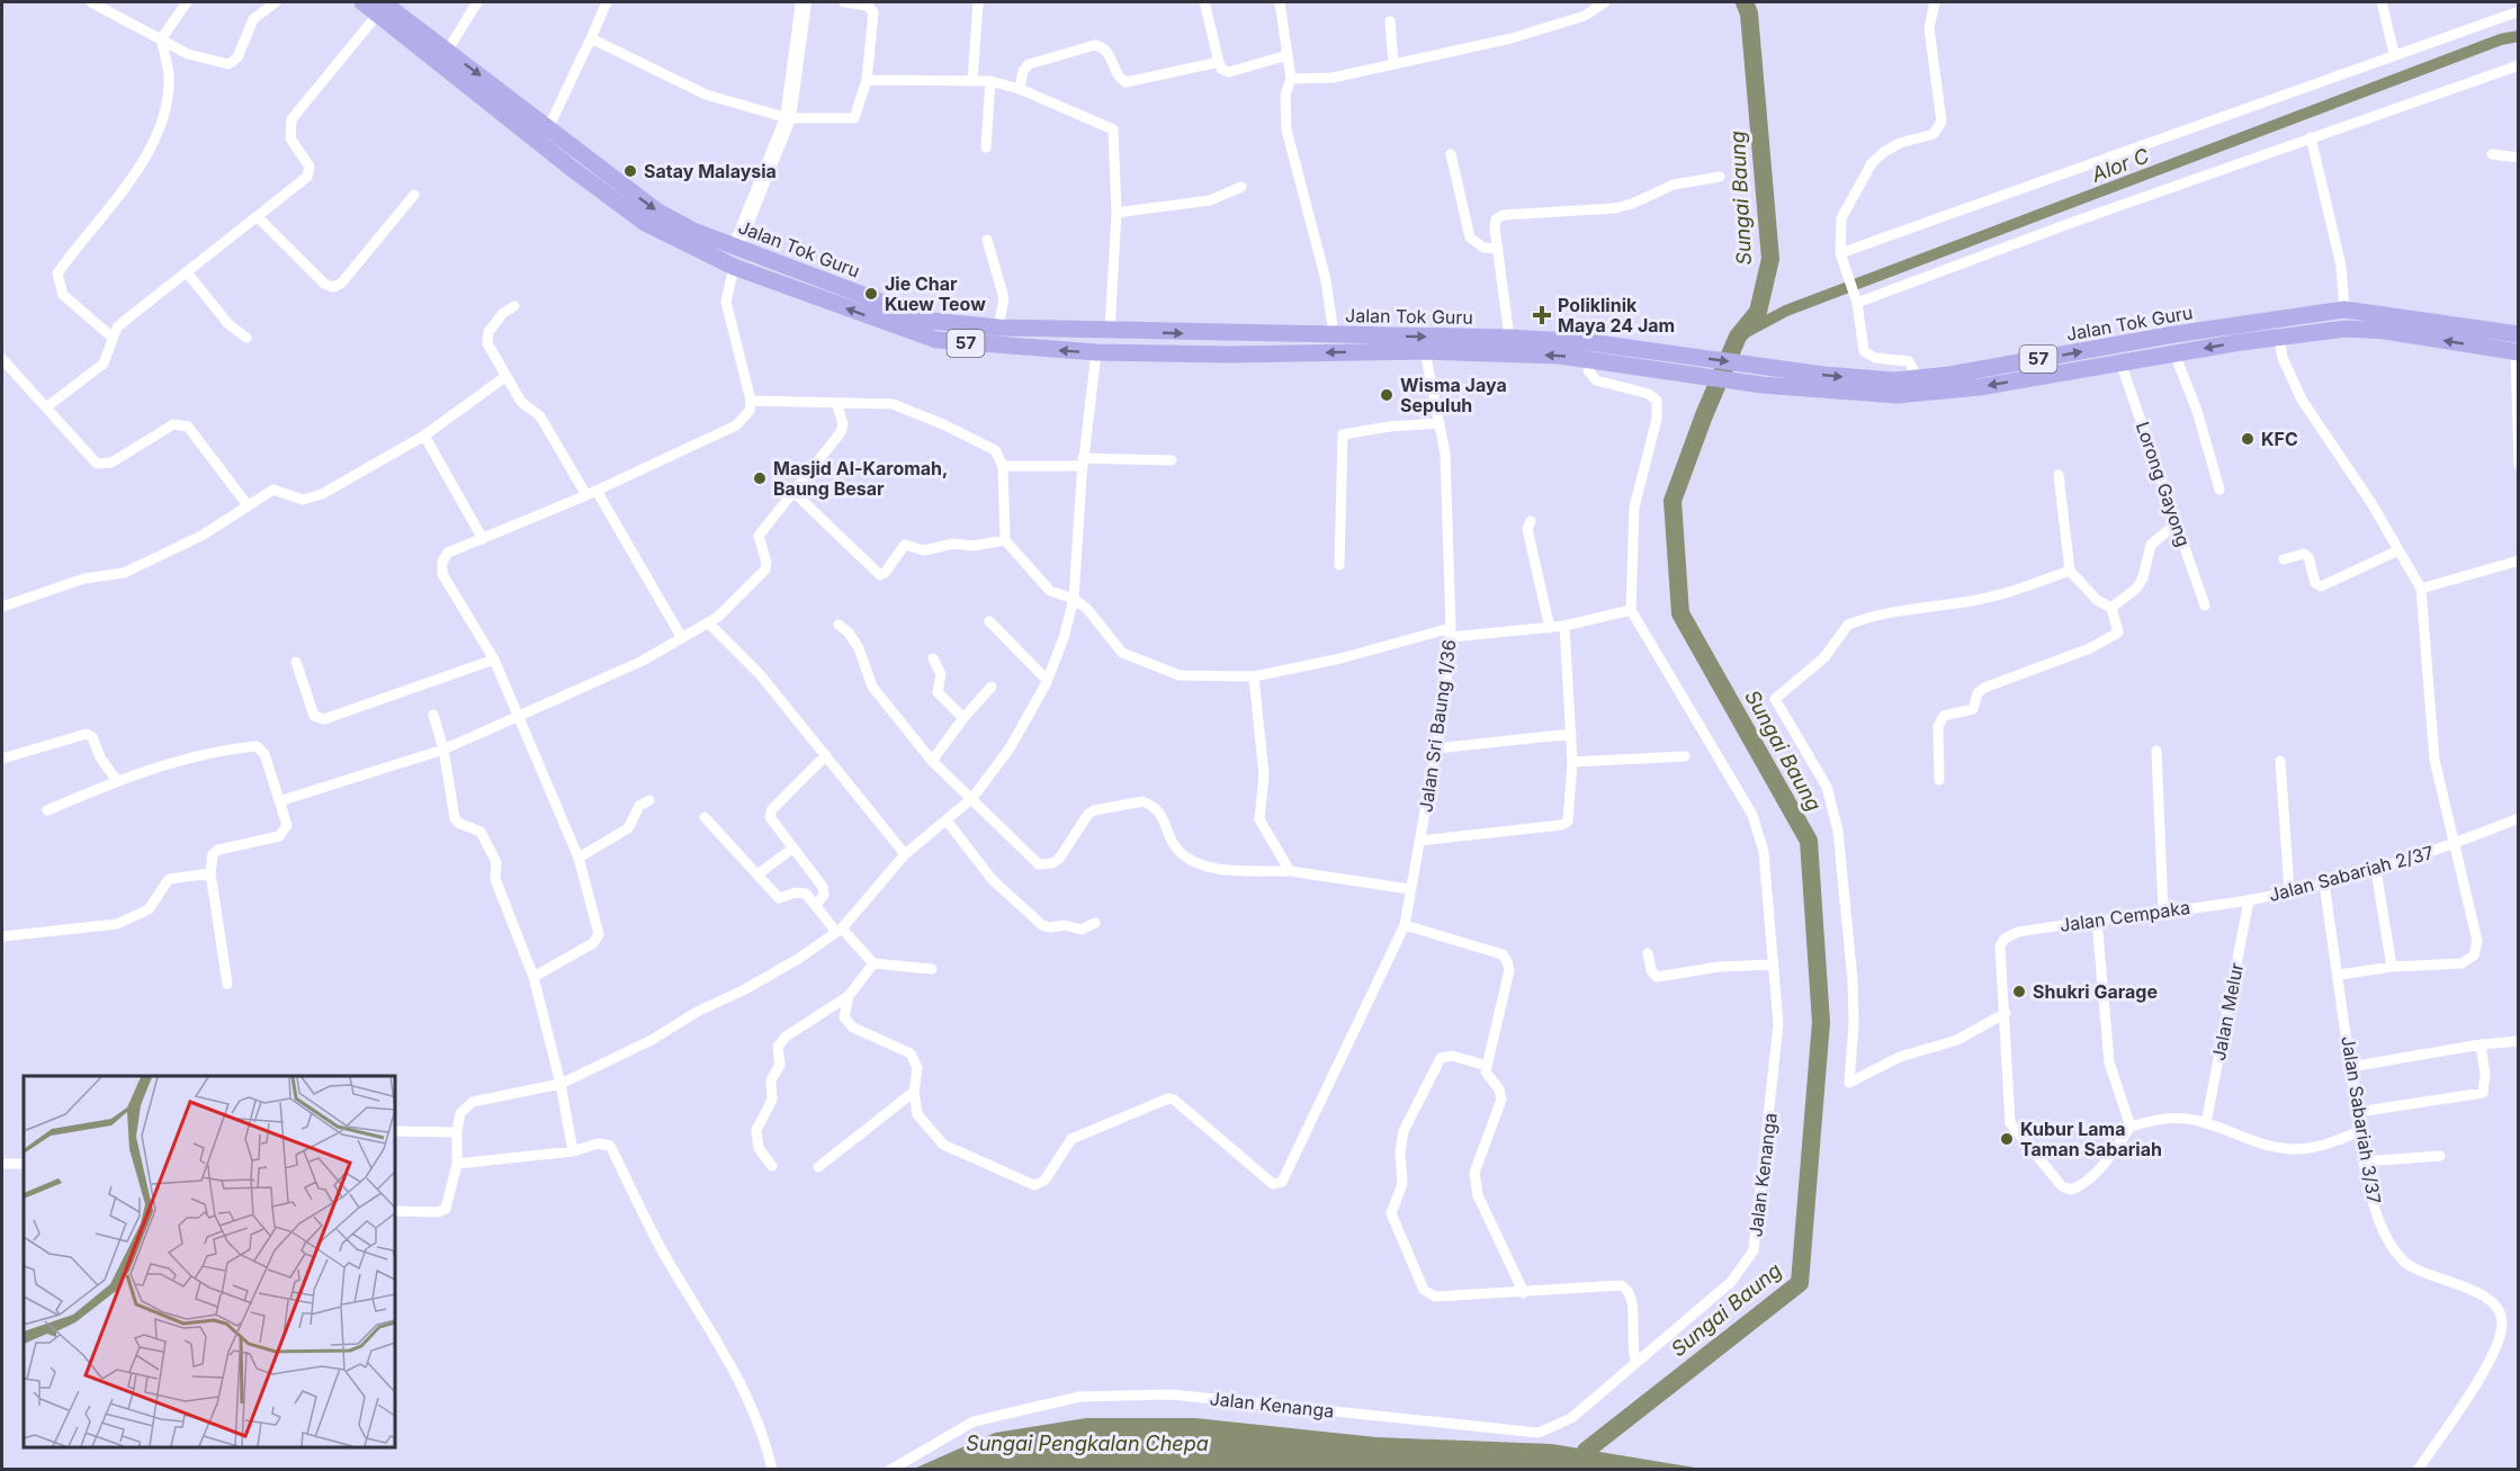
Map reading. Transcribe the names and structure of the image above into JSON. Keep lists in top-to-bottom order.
{
  "streets": {
    "main road": ["Jalan Tok Guru", "57"],
    "street": [
      "Lorong Gayong",
      "Jalan Sri Baung 1/36",
      "Jalan Sabariah 2/37",
      "Jalan Cempaka",
      "Jalan Melur",
      "Jalan Sabariah 3/37",
      "Jalan Kenanga"
    ]
  },
  "crossings": [
    ["Jalan Tok Guru", "57"],
    ["Jalan Tok Guru", "Lorong Gayong"],
    ["Jalan Tok Guru", "Jalan Sri Baung 1/36"],
    ["Jalan Sabariah 2/37", "Jalan Cempaka"],
    ["Jalan Sabariah 2/37", "Jalan Melur"],
    ["Jalan Sabariah 2/37", "Jalan Sabariah 3/37"],
    ["Jalan Cempaka", "Jalan Melur"]
  ],
  "water": ["Alor C", "Sungai Baung", "Sungai Pengkalan Chepa"],
  "places": {
    "other": [
      "Satay Malaysia",
      "Jie Char Kuew Teow",
      "Wisma Jaya Sepuluh",
      "KFC",
      "Masjid Al-Karomah, Baung Besar",
      "Shukri Garage",
      "Kubur Lama Taman Sabariah"
    ],
    "health": ["Poliklinik Maya 24 Jam"]
  }
}
